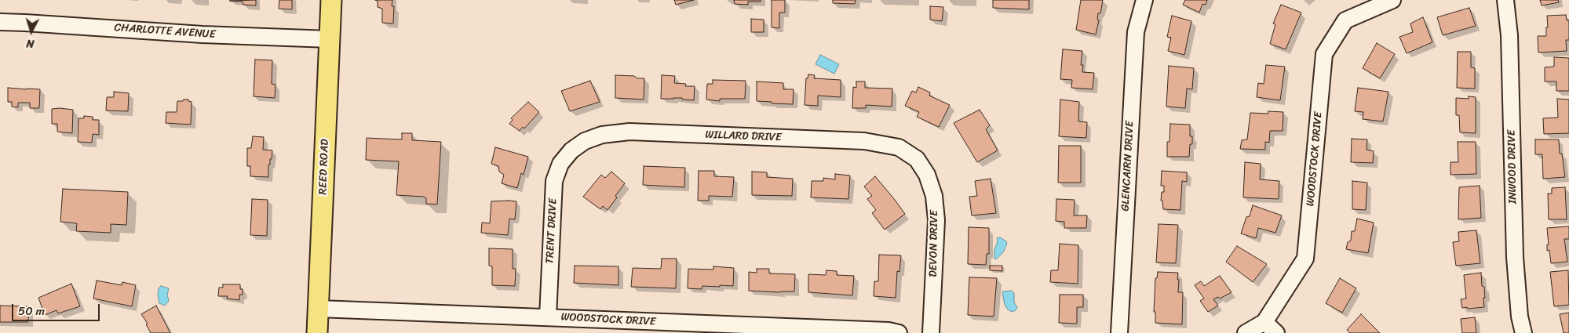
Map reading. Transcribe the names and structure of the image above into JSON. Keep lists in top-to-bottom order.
{
  "streets": {
    "main road": ["REED ROAD"],
    "street": [
      "CHARLOTTE AVENUE",
      "WILLARD DRIVE",
      "WOODSTOCK DRIVE",
      "GLENCAIRN DRIVE",
      "INWOOD DRIVE",
      "TRENT DRIVE",
      "DEVON DRIVE"
    ]
  },
  "crossings": [
    ["CHARLOTTE AVENUE", "REED ROAD"],
    ["WILLARD DRIVE", "TRENT DRIVE"],
    ["WILLARD DRIVE", "DEVON DRIVE"],
    ["WOODSTOCK DRIVE", "REED ROAD"],
    ["WOODSTOCK DRIVE", "TRENT DRIVE"]
  ],
  "scale_bar": "50 m",
  "north": "bottom"
}
